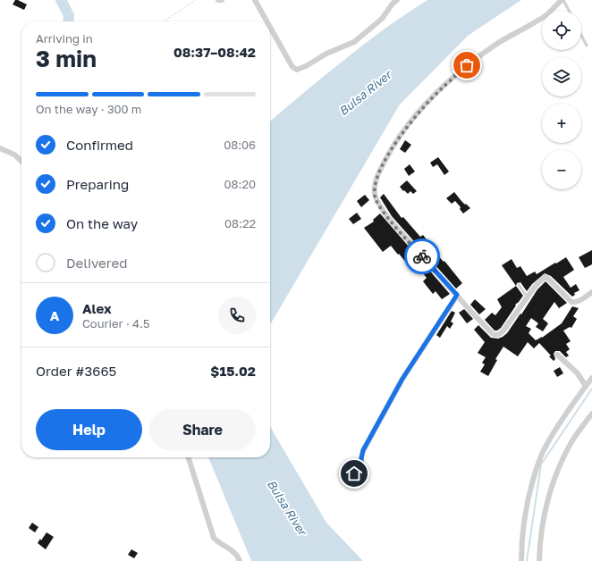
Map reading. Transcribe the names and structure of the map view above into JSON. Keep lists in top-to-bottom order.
{
  "water": ["Bulsa River"],
  "page": {
    "map_buttons": ["+", "−"],
    "heading": ["3 min", "Arriving in", "08:37–08:42"],
    "panel": [
      "Alex",
      "Courier · 4.5",
      "Order #3665",
      "$15.02"
    ],
    "bar": "On the way · 300 m",
    "list": [
      ["Confirmed", "08:06"],
      ["Preparing", "08:20"],
      ["On the way", "08:22"],
      "Delivered"
    ],
    "round": "A",
    "buttons": ["Help", "Share"]
  }
}
